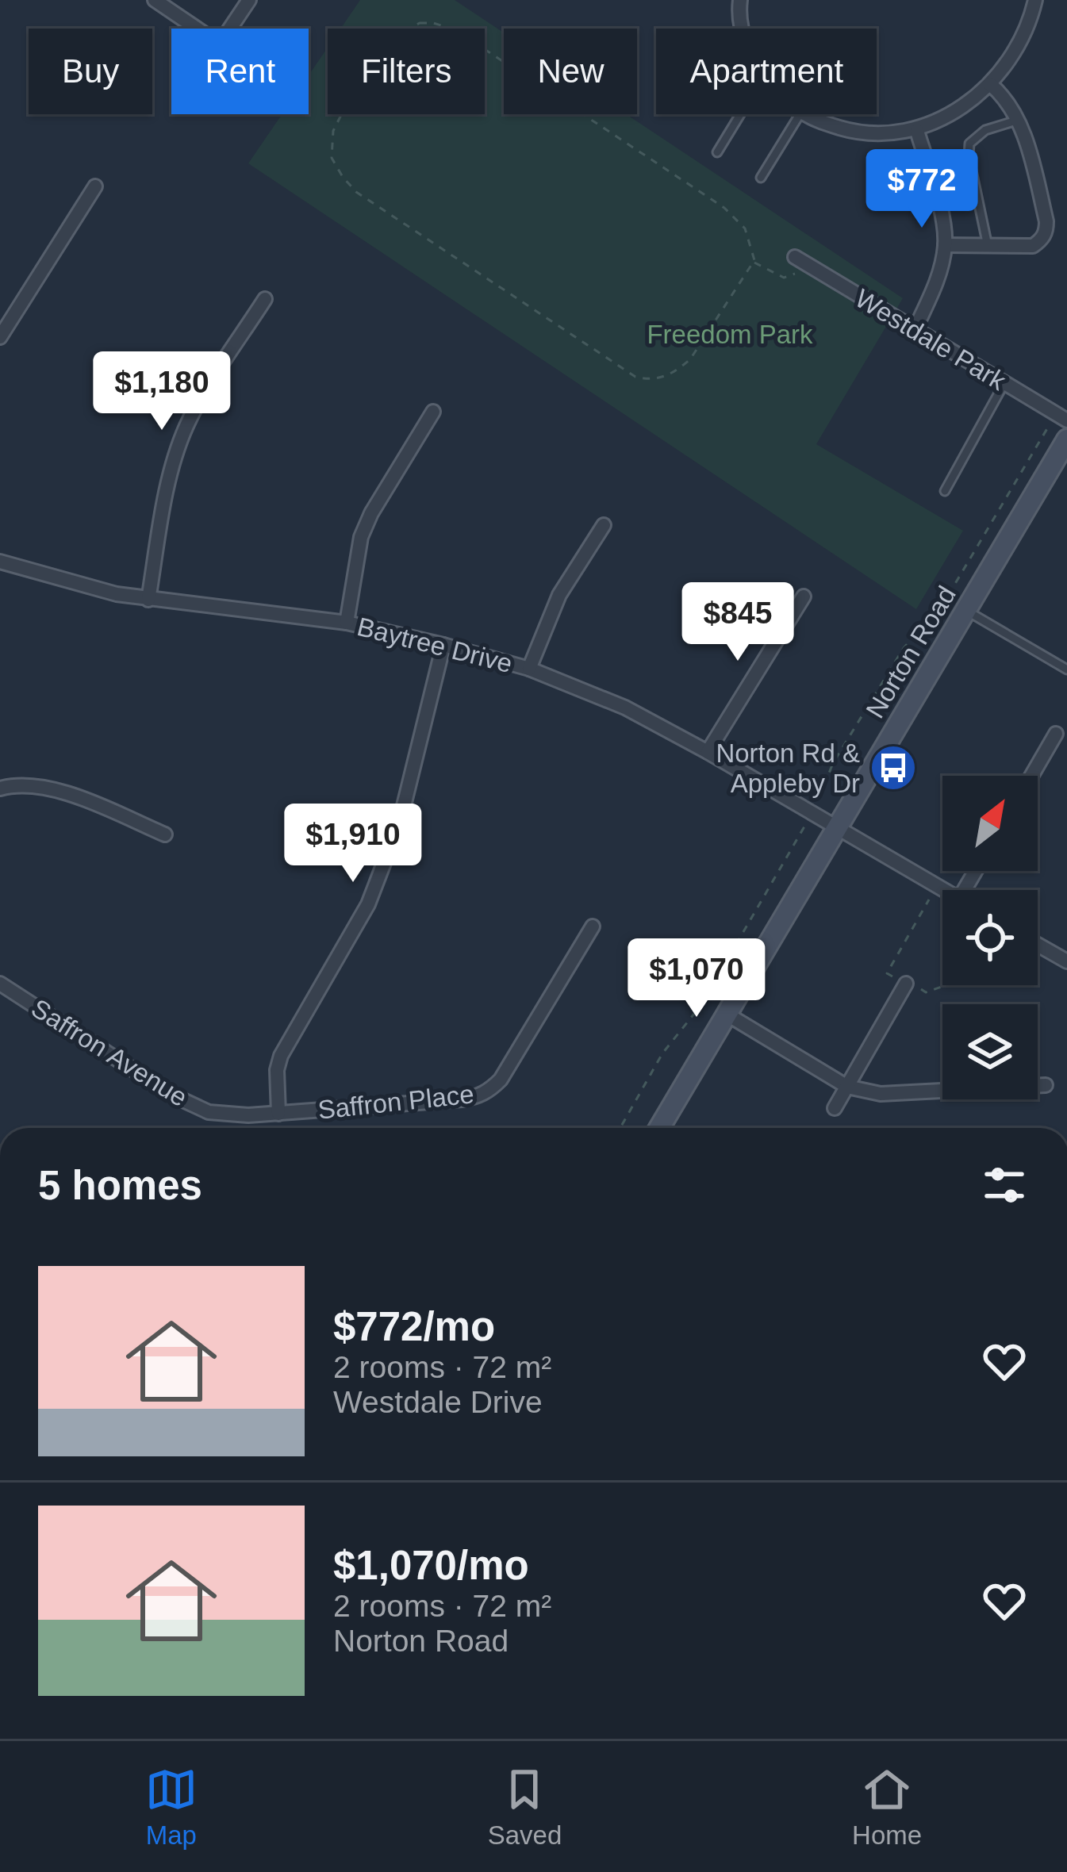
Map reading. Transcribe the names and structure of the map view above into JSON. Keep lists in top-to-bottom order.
{
  "streets": {
    "main road": ["Norton Road"],
    "street": [
      "Westdale Park",
      "Baytree Drive",
      "Saffron Avenue",
      "Saffron Place"
    ]
  },
  "crossings": [
    ["Baytree Drive", "Norton Road"],
    ["Saffron Avenue", "Saffron Place"]
  ],
  "parks": ["Freedom Park"],
  "places": {
    "bus stop": ["Norton Rd & Appleby Dr"]
  },
  "north": "top right",
  "page": {
    "chip": [
      "Buy",
      "Rent",
      "Filters",
      "New",
      "Apartment"
    ],
    "price": [
      "$772",
      "$1,180",
      "$845",
      "$1,910",
      "$1,070"
    ],
    "heading": "5 homes",
    "list": [
      {
        "name": "$772/mo",
        "note": "2 rooms · 72 m² · Westdale Drive"
      },
      {
        "name": "$1,070/mo",
        "note": "2 rooms · 72 m² · Norton Road"
      }
    ],
    "tabs": ["Map", "Saved", "Home"]
  }
}
